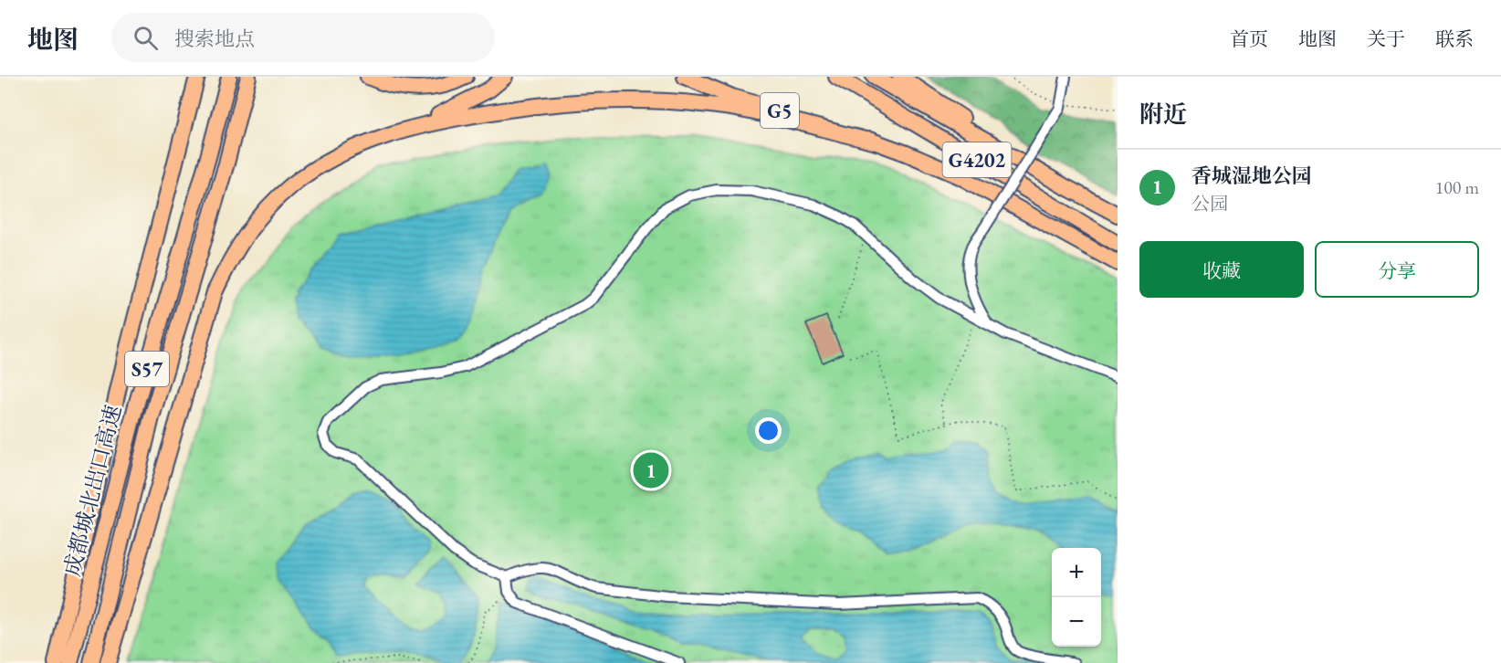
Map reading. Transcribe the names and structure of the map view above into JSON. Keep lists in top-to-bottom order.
{
  "streets": {
    "highway": [
      "G5",
      "G4202",
      "S57",
      "成都城北出口高速"
    ]
  },
  "page": {
    "header": "地图",
    "search": "搜索地点",
    "nav": [
      "首页",
      "地图",
      "关于",
      "联系"
    ],
    "heading": "附近",
    "list": [
      {
        "mark": "1",
        "name": "香城湿地公园",
        "note": "公园",
        "value": "100 m"
      }
    ],
    "buttons": ["收藏", "分享"],
    "pins": "1",
    "map_buttons": ["+", "−"]
  }
}
